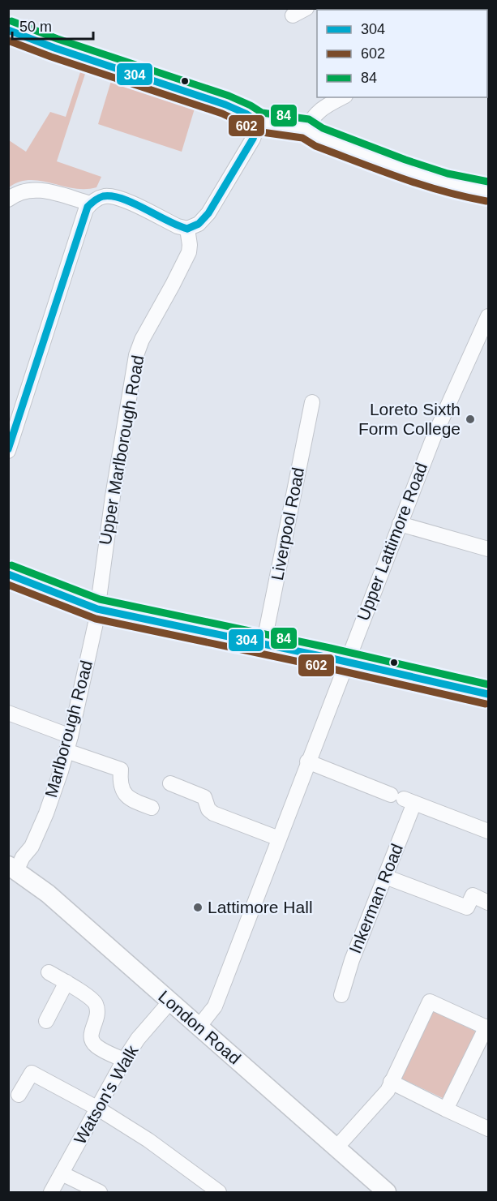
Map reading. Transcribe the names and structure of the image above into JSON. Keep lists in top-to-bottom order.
{
  "streets": {
    "main road": ["London Road"],
    "street": [
      "Upper Marlborough Road",
      "Liverpool Road",
      "Upper Lattimore Road",
      "Marlborough Road",
      "Inkerman Road",
      "Watson's Walk"
    ]
  },
  "crossings": [
    ["Upper Marlborough Road", "Marlborough Road"],
    ["Upper Lattimore Road", "London Road"],
    ["Marlborough Road", "London Road"],
    ["London Road", "Watson's Walk"]
  ],
  "places": ["Loreto Sixth Form College", "Lattimore Hall"],
  "lines": ["transit line 84", "transit line 304", "transit line 602"],
  "legend": ["304", "602", "84"],
  "scale_bar": "50 m"
}
